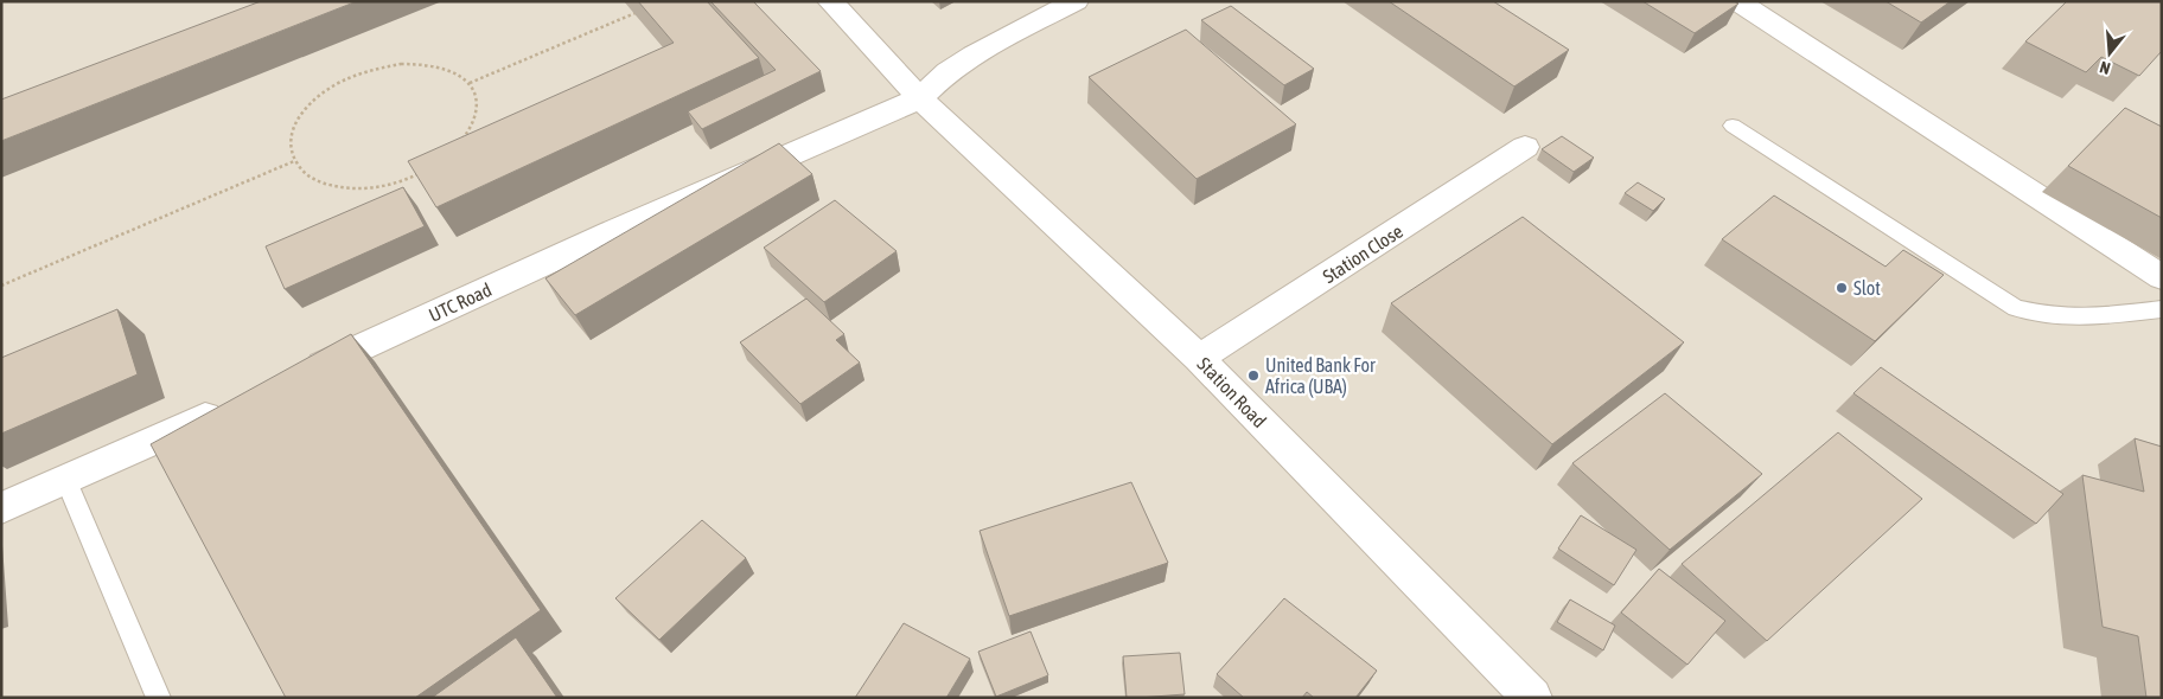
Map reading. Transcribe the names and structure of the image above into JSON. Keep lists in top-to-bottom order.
{
  "streets": {
    "street": ["Station Close", "UTC Road", "Station Road"]
  },
  "crossings": [
    ["Station Close", "Station Road"],
    ["UTC Road", "Station Road"]
  ],
  "places": ["Slot", "United Bank For Africa (UBA)"],
  "north": "bottom"
}
